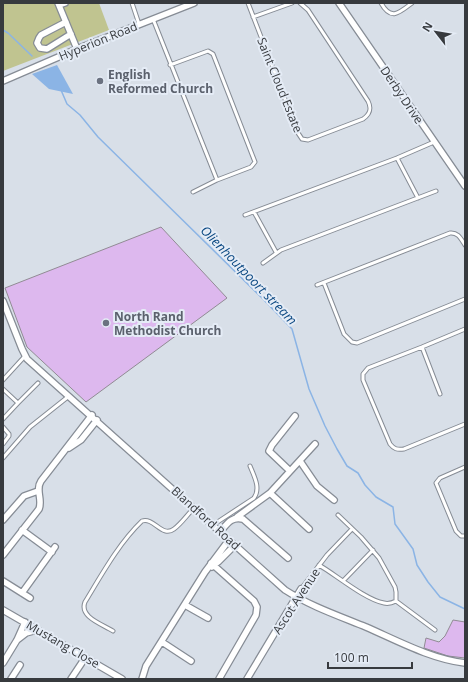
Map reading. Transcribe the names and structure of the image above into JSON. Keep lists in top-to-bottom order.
{
  "streets": {
    "street": [
      "Hyperion Road",
      "Derby Drive",
      "Blandford Road",
      "Ascot Avenue",
      "Mustang Close"
    ],
    "lane": ["Saint Cloud Estate"]
  },
  "crossings": [
    ["Blandford Road", "Ascot Avenue"]
  ],
  "water": ["Olienhoutpoort stream"],
  "places": ["English Reformed Church", "North Rand Methodist Church"],
  "scale_bar": "100 m",
  "north": "top left"
}
